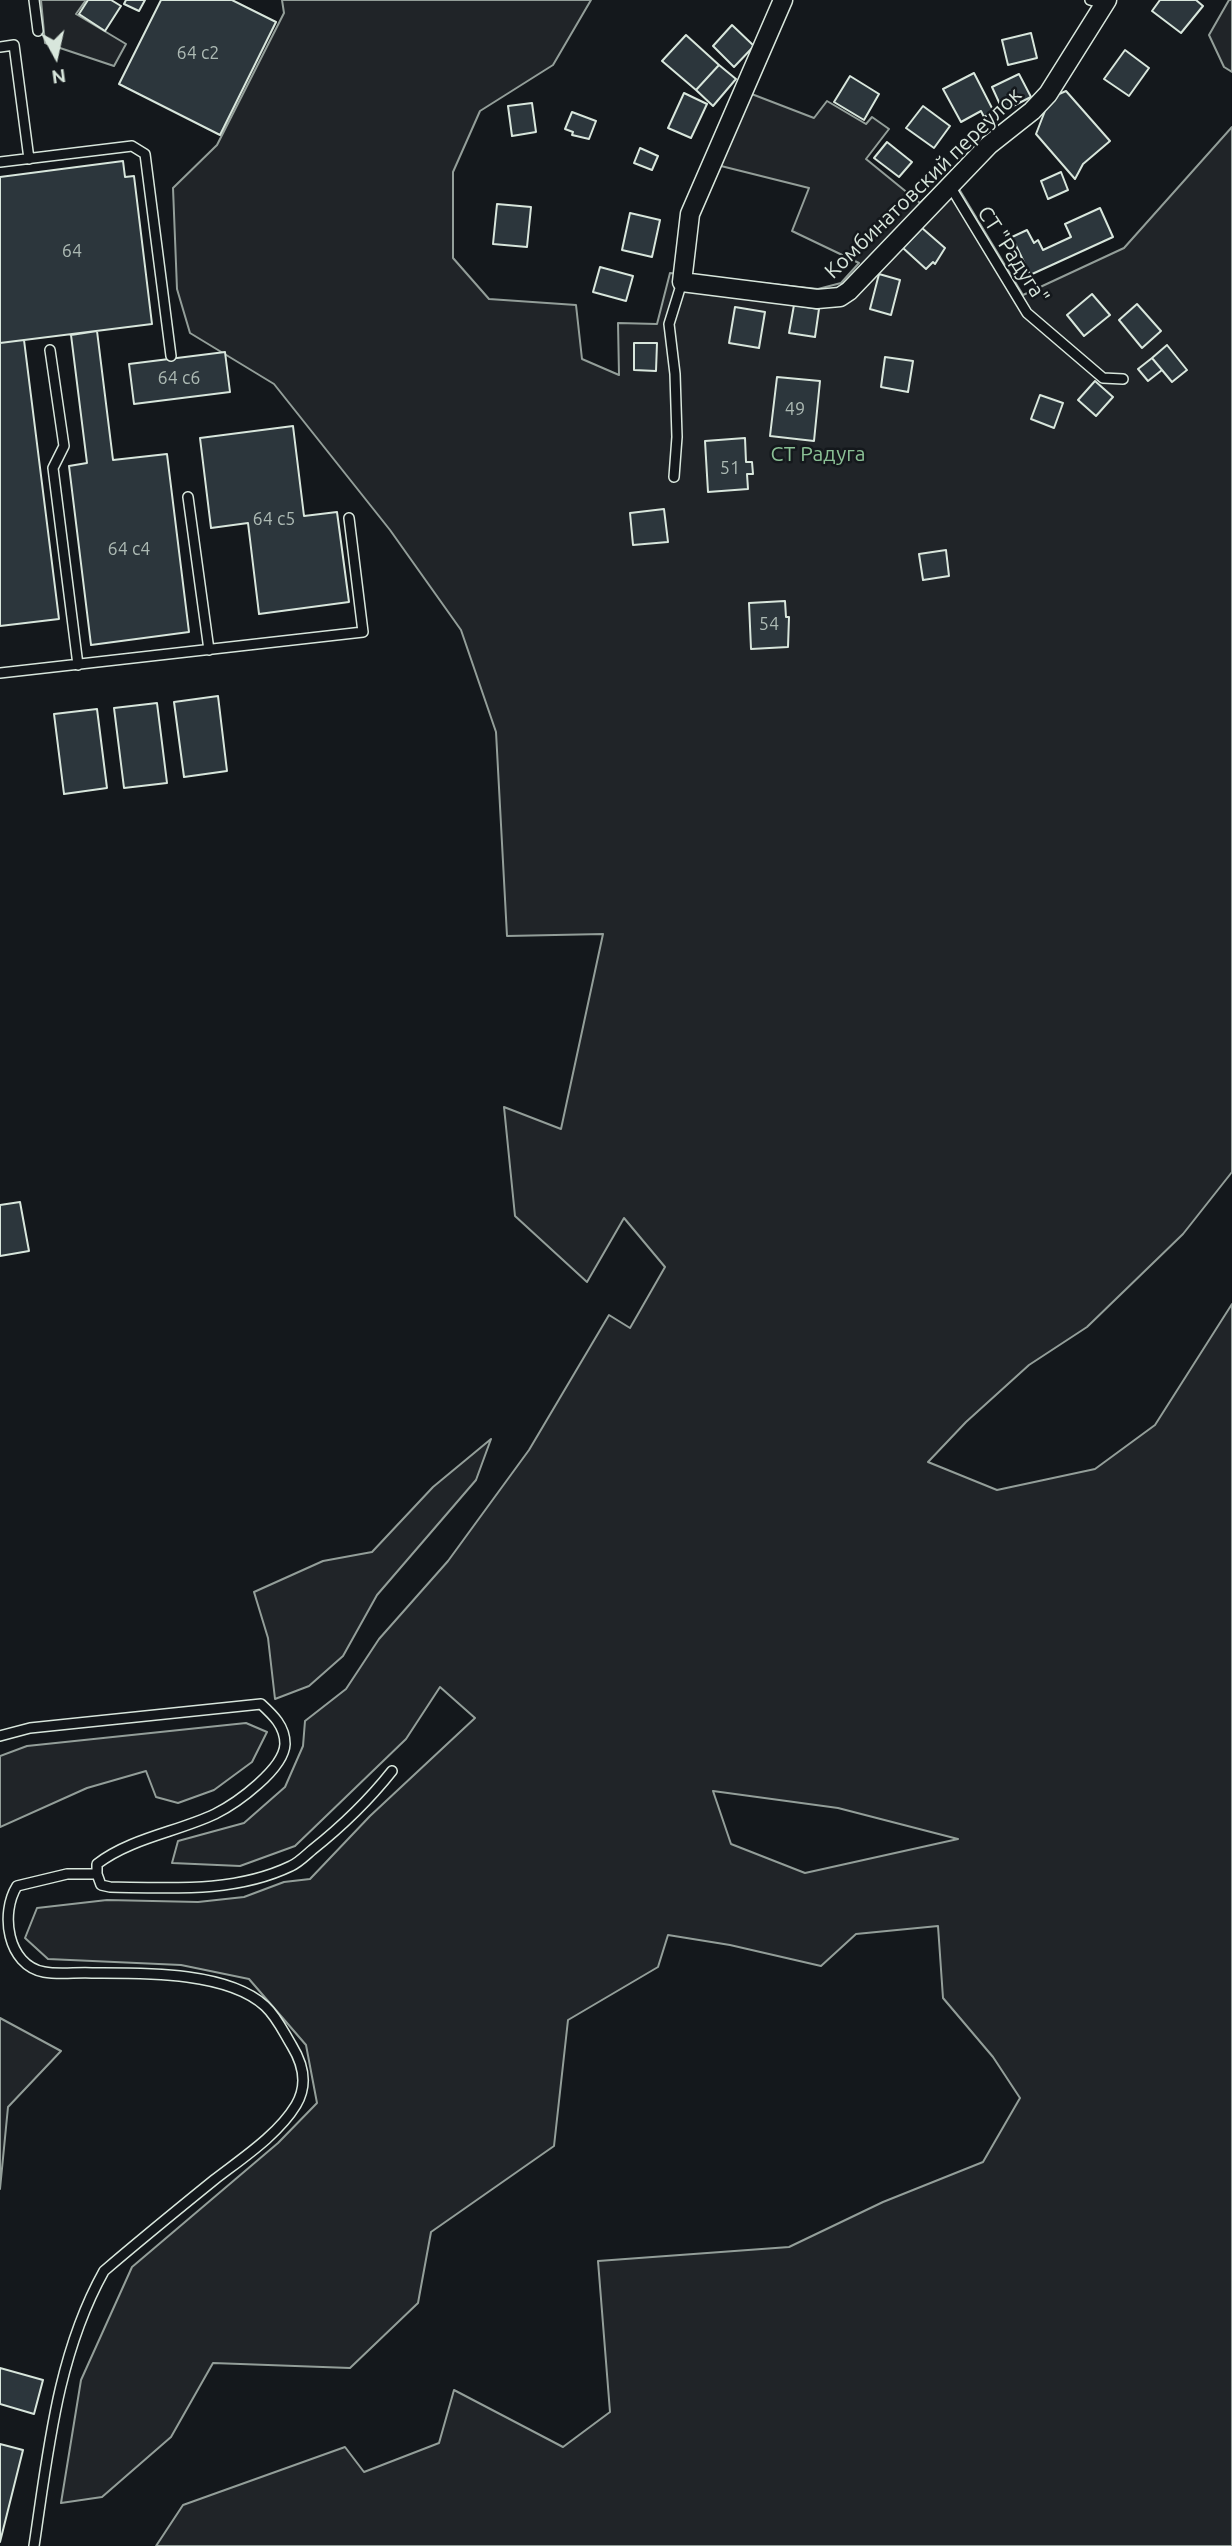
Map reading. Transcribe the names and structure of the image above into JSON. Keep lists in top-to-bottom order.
{
  "streets": {
    "street": ["Комбинатовский переулок"],
    "lane": ["СТ \"Радуга\""]
  },
  "crossings": [
    ["Комбинатовский переулок", "СТ \"Радуга\""]
  ],
  "parks": ["СТ Радуга"],
  "house_numbers": [
    "64 с2",
    "64",
    "64 с6",
    "49",
    "51",
    "64 с5",
    "64 с4",
    "54"
  ],
  "north": "bottom"
}
